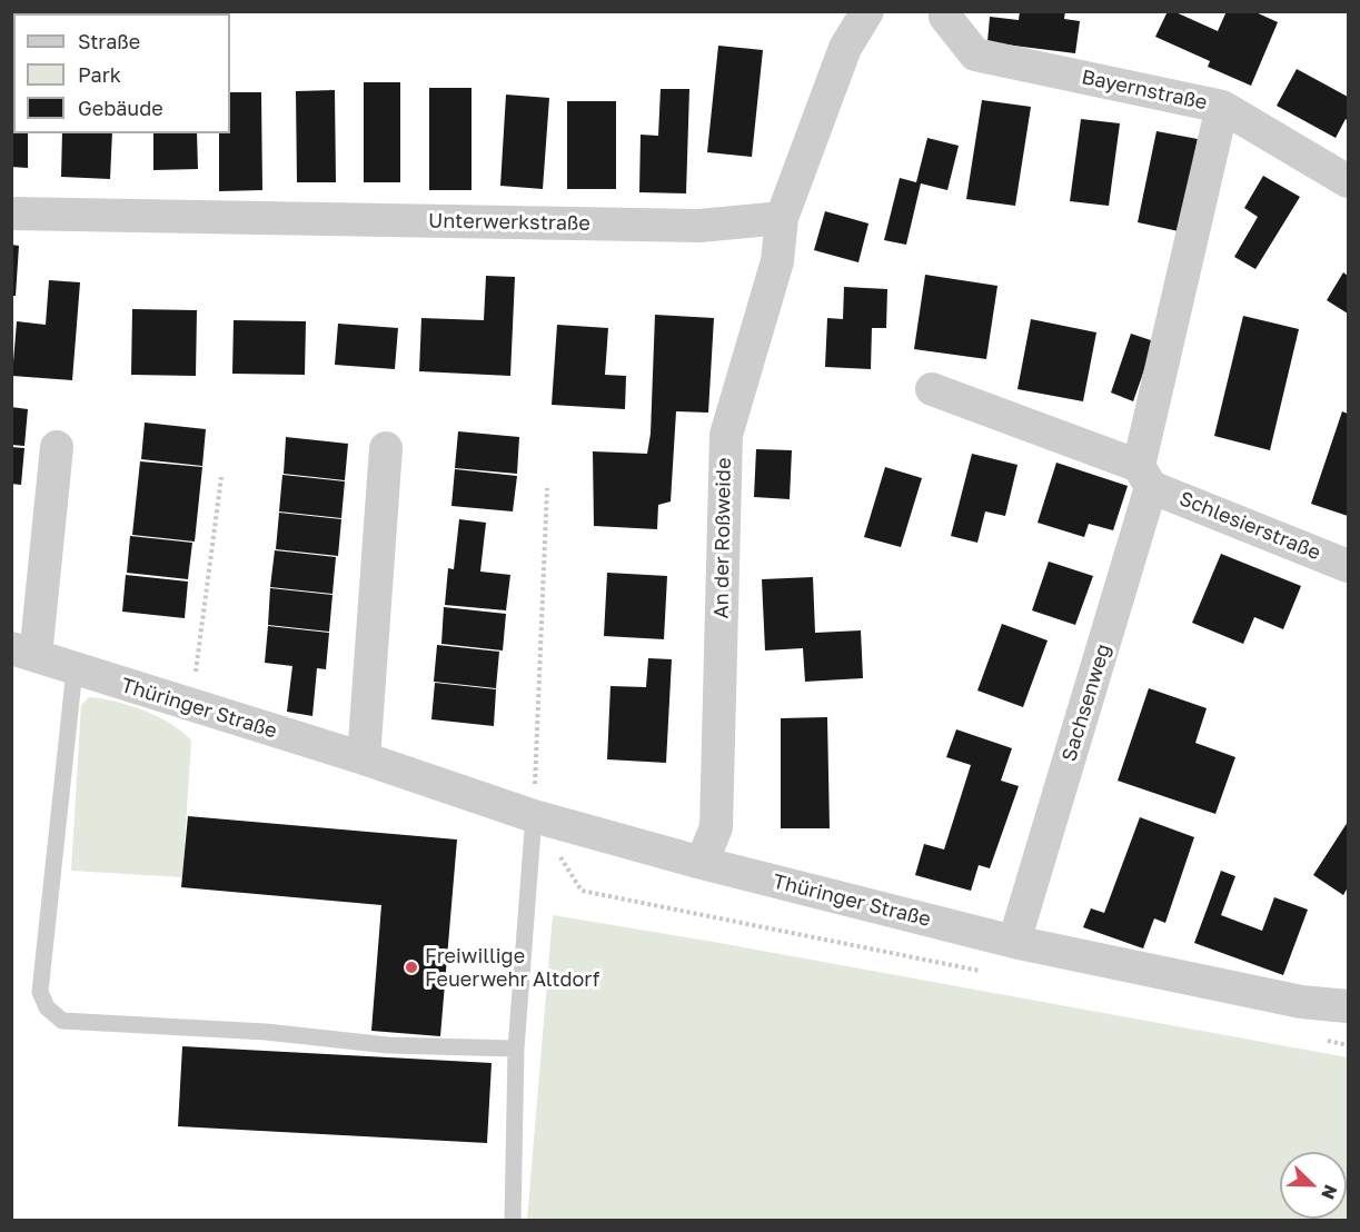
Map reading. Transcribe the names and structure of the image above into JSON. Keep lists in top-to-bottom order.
{
  "streets": {
    "street": [
      "Bayernstraße",
      "Unterwerkstraße",
      "Schlesierstraße",
      "An der Roßweide",
      "Sachsenweg",
      "Thüringer Straße"
    ]
  },
  "crossings": [
    ["Bayernstraße", "Sachsenweg"],
    ["Unterwerkstraße", "An der Roßweide"],
    ["Schlesierstraße", "Sachsenweg"],
    ["An der Roßweide", "Thüringer Straße"],
    ["Sachsenweg", "Thüringer Straße"]
  ],
  "places": ["Freiwillige Feuerwehr Altdorf"],
  "legend": ["Straße", "Park", "Gebäude"],
  "north": "bottom right"
}
